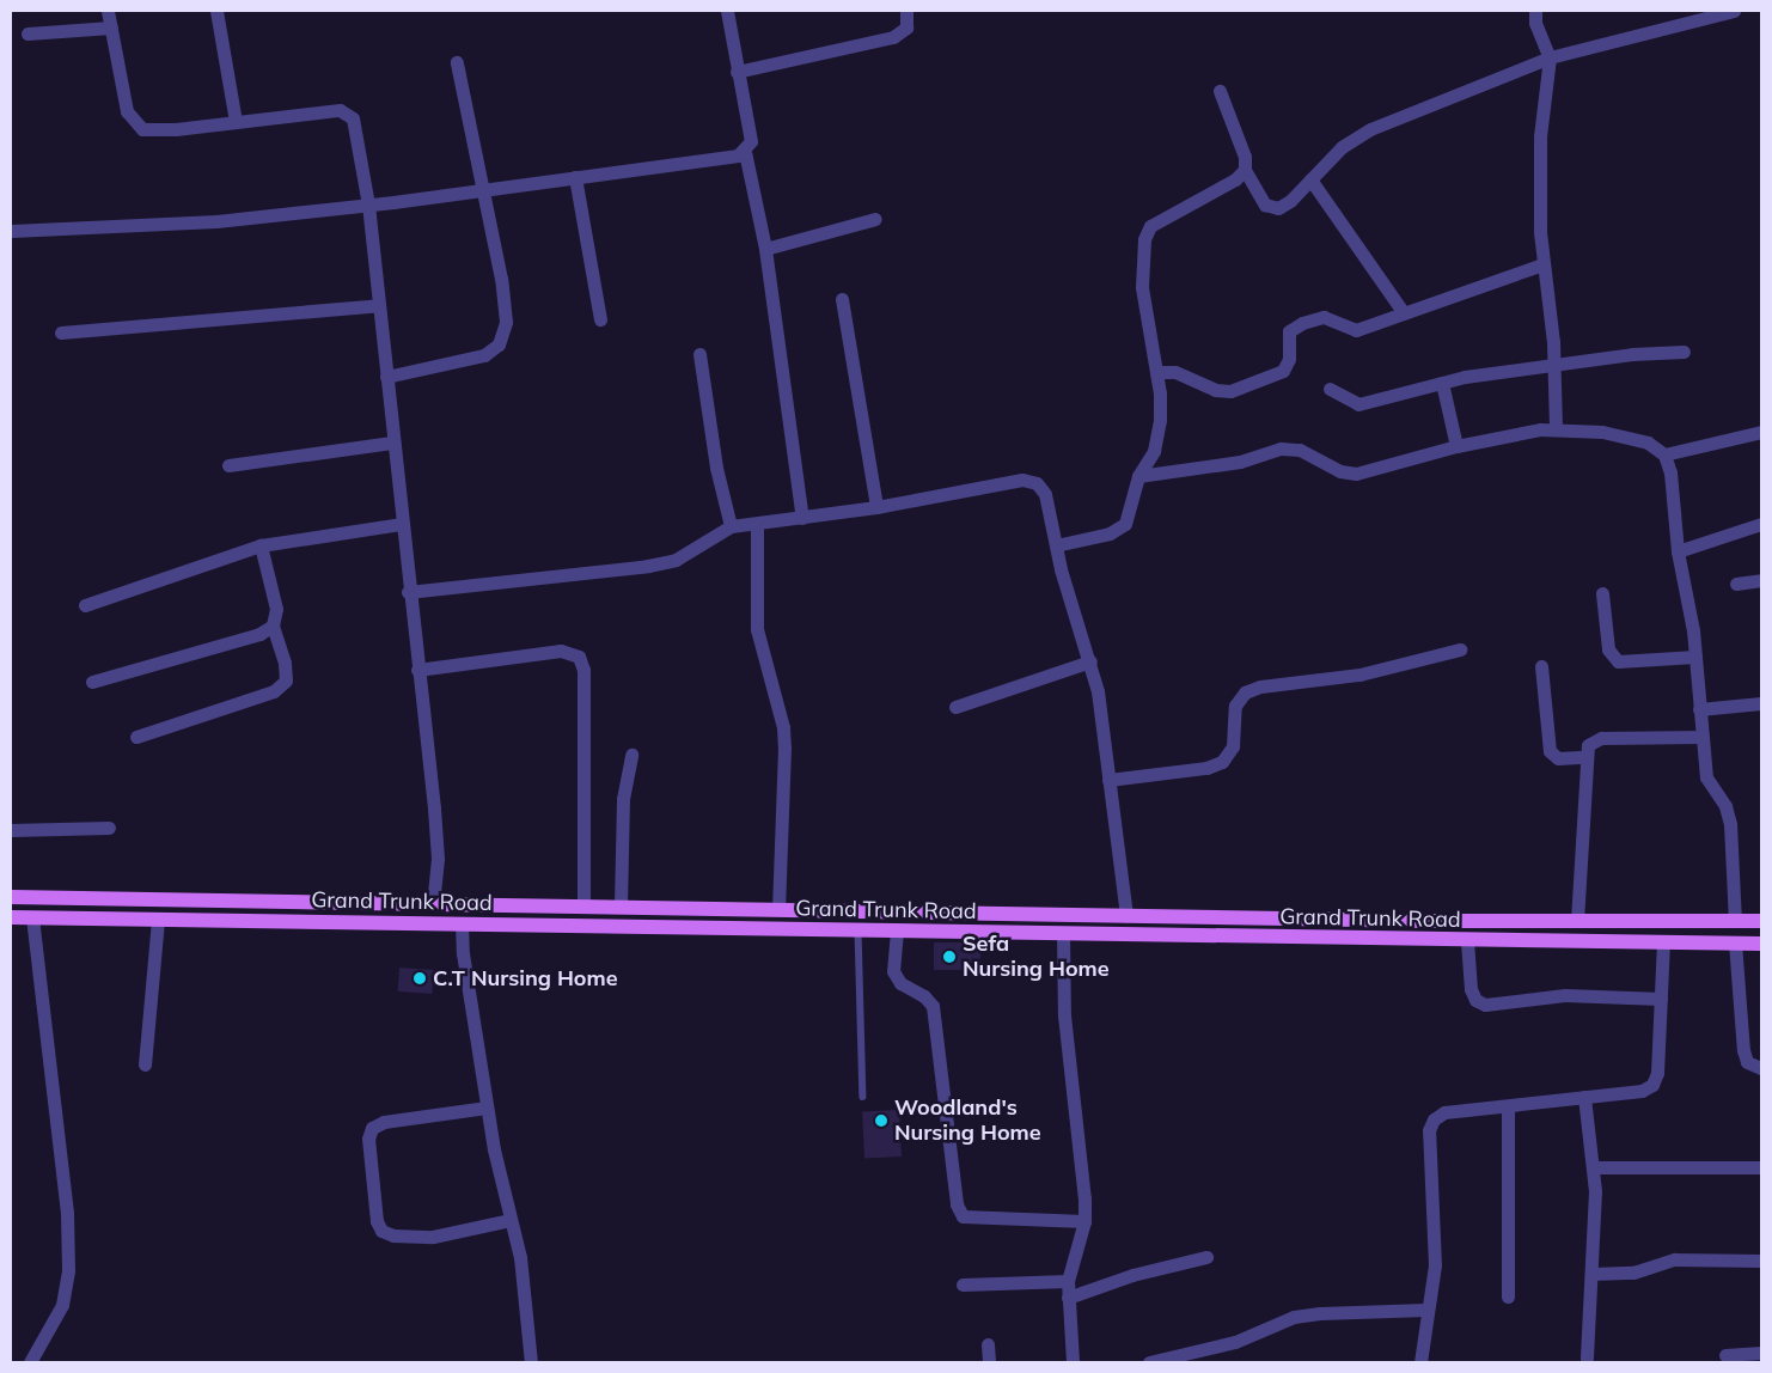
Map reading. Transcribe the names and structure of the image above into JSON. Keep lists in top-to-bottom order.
{
  "streets": {
    "main road": ["Grand Trunk Road"]
  },
  "places": ["Sefa Nursing Home", "C.T Nursing Home", "Woodland's Nursing Home"]
}
